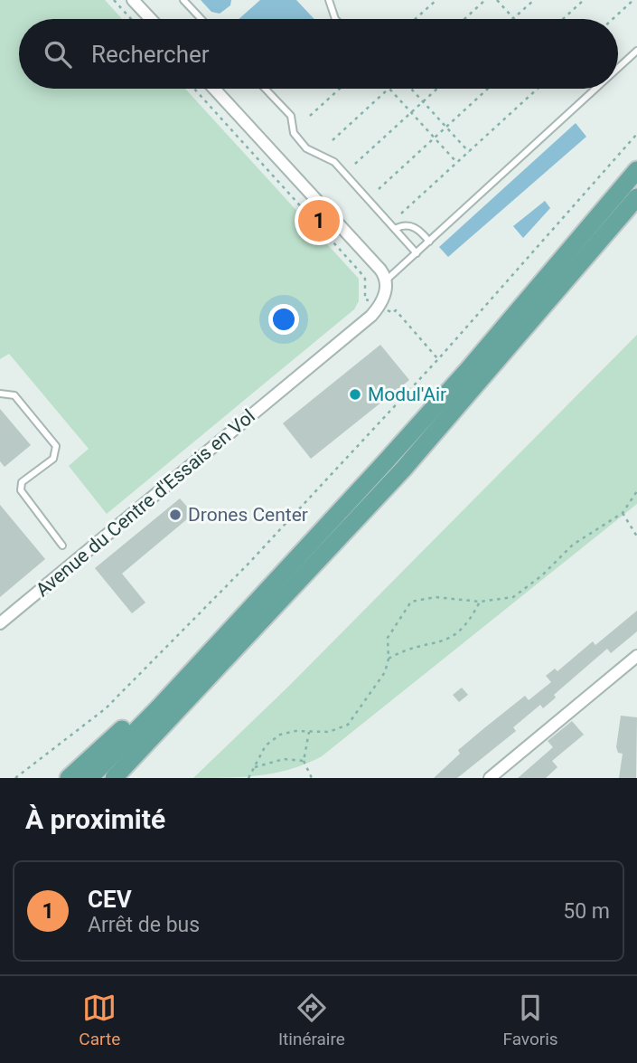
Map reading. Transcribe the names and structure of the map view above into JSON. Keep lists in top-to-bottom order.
{
  "streets": {
    "street": ["Avenue du Centre d'Essais en Vol"]
  },
  "places": ["Modul'Air", "Drones Center"],
  "page": {
    "search": "Rechercher",
    "pins": "1",
    "heading": "À proximité",
    "list": [
      {
        "mark": "1",
        "name": "CEV",
        "note": "Arrêt de bus",
        "value": "50 m"
      }
    ],
    "nav": ["Carte", "Itinéraire", "Favoris"]
  }
}
